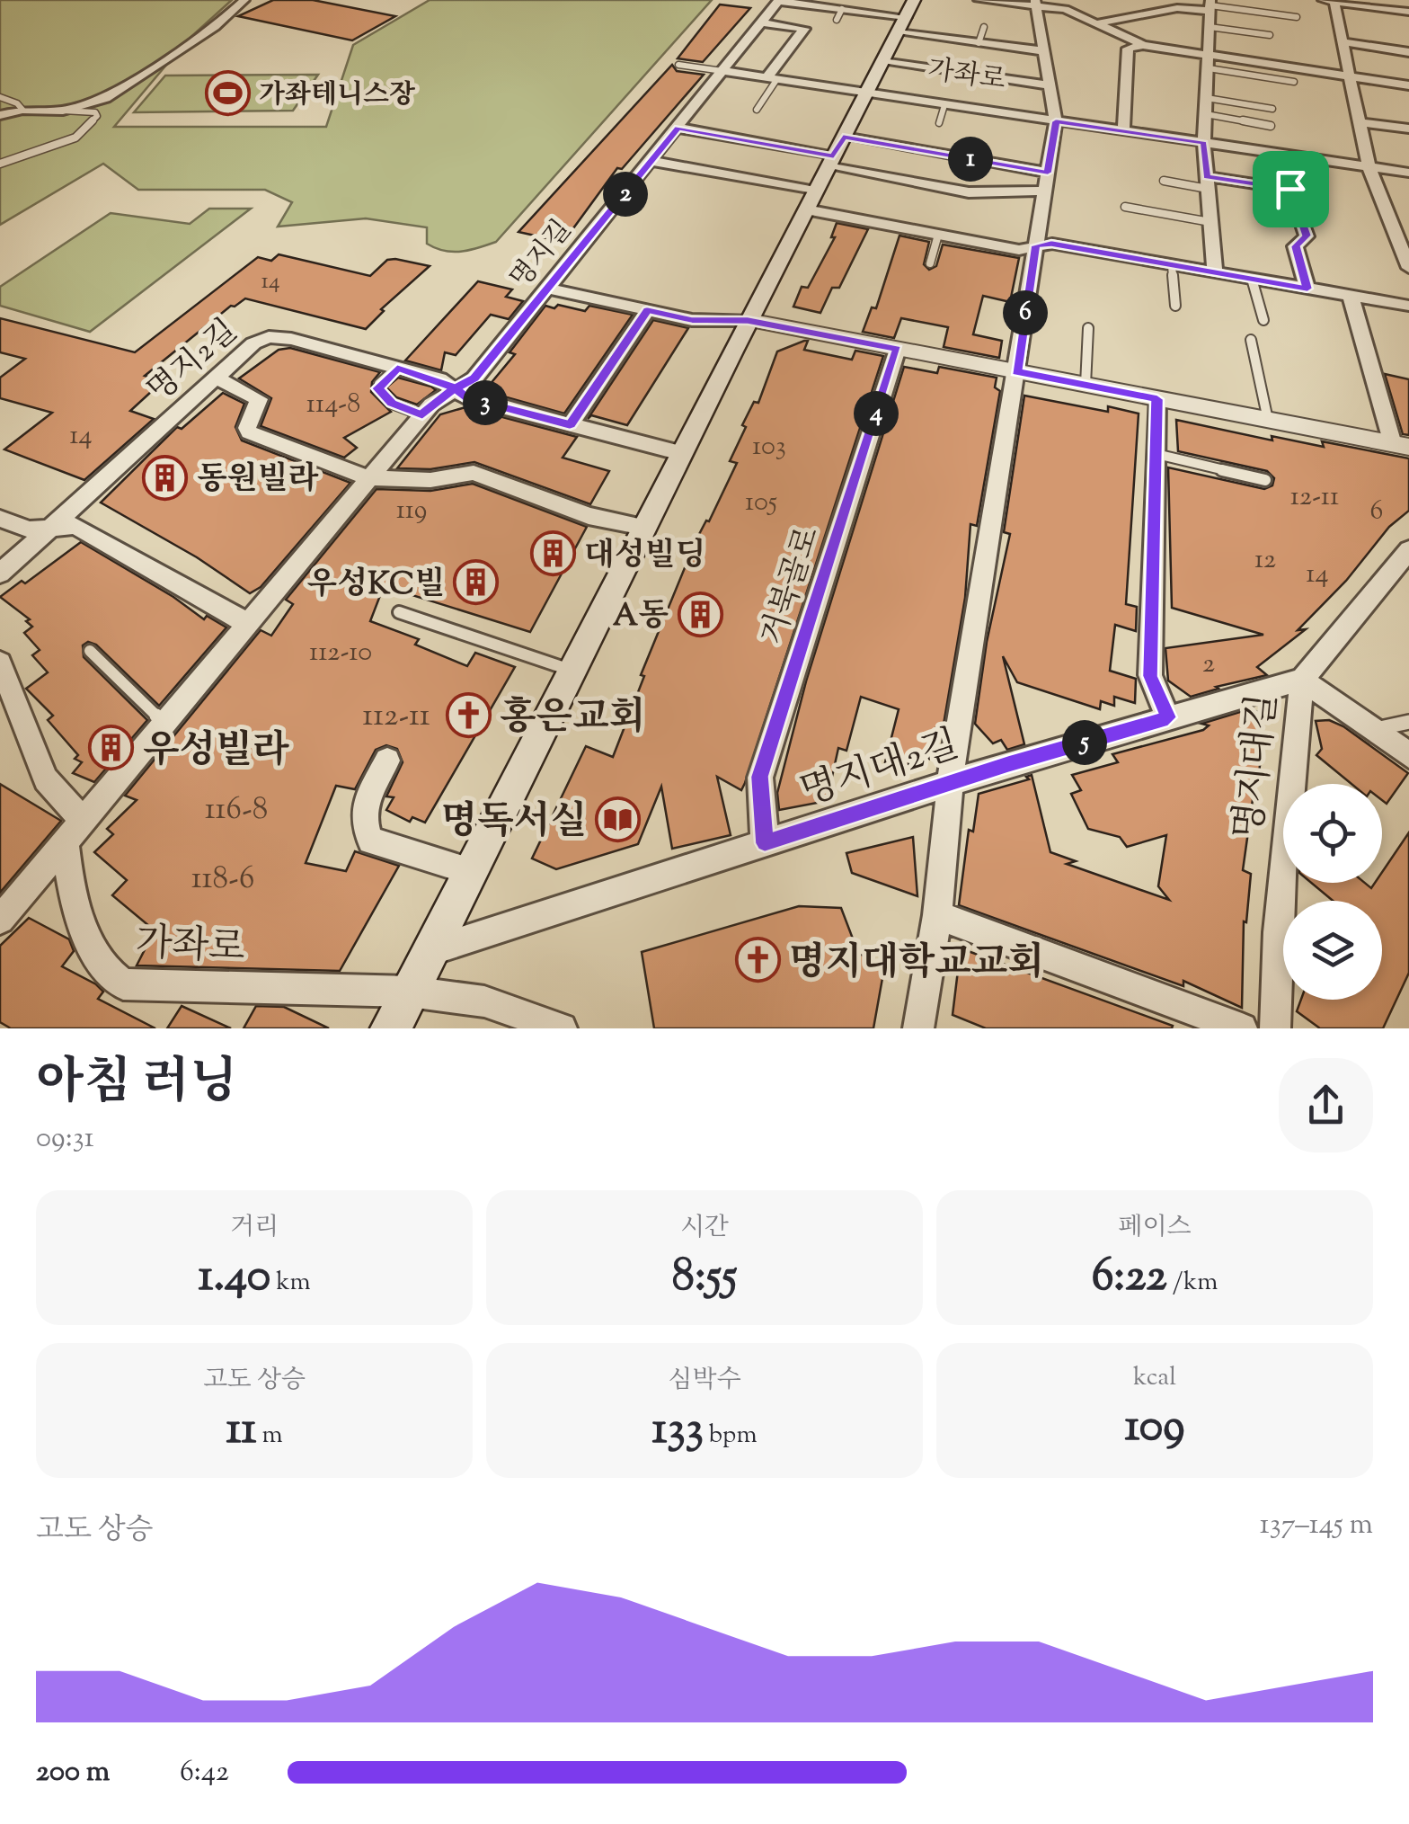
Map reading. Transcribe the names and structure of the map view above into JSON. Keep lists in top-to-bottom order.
{
  "streets": {
    "main road": ["가좌로"],
    "street": [
      "명지길",
      "명지2길",
      "거북골로",
      "명지대2길",
      "명지대길"
    ]
  },
  "crossings": [
    ["가좌로", "명지길"],
    ["가좌로", "명지대2길"],
    ["명지길", "명지2길"],
    ["거북골로", "명지대2길"],
    ["명지대2길", "명지대길"]
  ],
  "places": {
    "sports": ["가좌테니스장"],
    "building": [
      "동원빌라",
      "대성빌딩",
      "우성KC빌",
      "A동",
      "우성빌라"
    ],
    "church": ["홍은교회", "명지대학교교회"],
    "library": ["명독서실"]
  },
  "house_numbers": [
    "14",
    "114-8",
    "14",
    "103",
    "12-11",
    "105",
    "119",
    "6",
    "12",
    "14",
    "112-10",
    "2",
    "112-11",
    "116-8",
    "118-6"
  ],
  "page": {
    "pins": [
      "1",
      "2",
      "6",
      "3",
      "4",
      "5"
    ],
    "heading": ["아침 러닝", "09:31"],
    "stats": [
      ["거리", "1.40 km"],
      ["시간", "8:55"],
      ["페이스", "6:22 /km"],
      ["고도 상승", "11 m"],
      ["심박수", "133 bpm"],
      ["kcal", "109"]
    ],
    "chart": ["고도 상승", "137–145 m"],
    "list": [
      {
        "name": "200 m",
        "note": "6:42"
      }
    ]
  }
}
